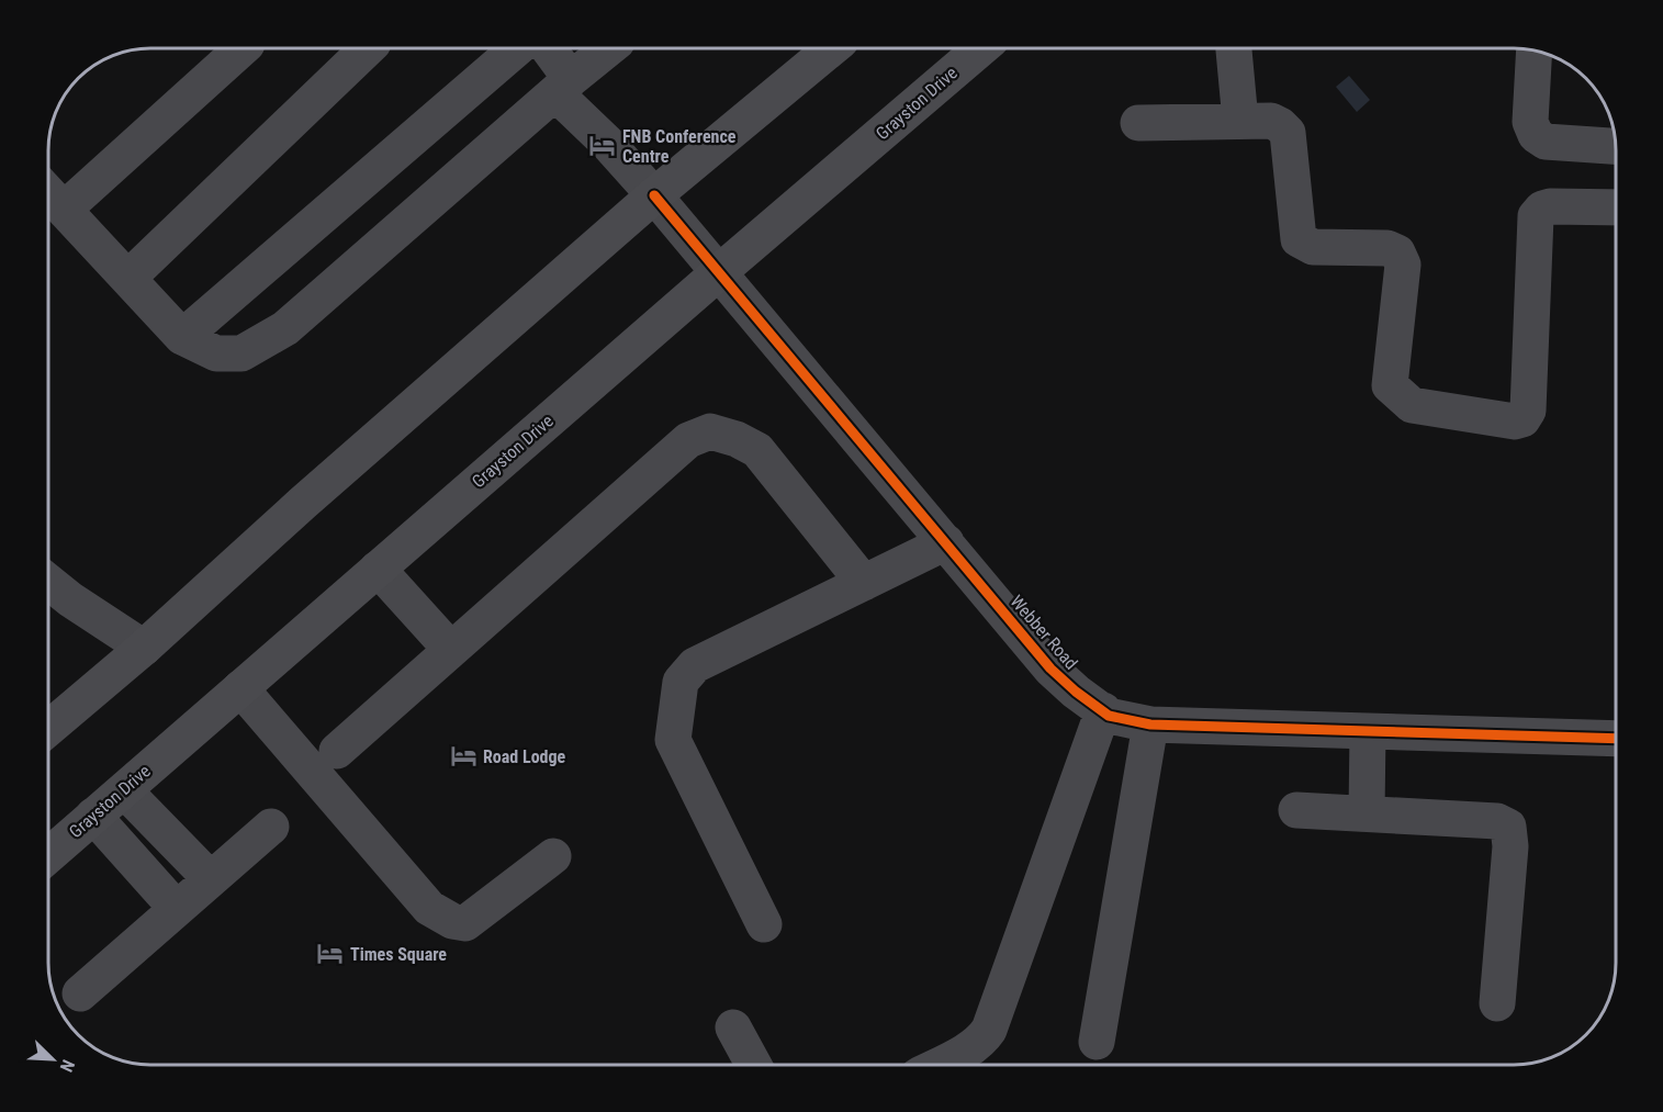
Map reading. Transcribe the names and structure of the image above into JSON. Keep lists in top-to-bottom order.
{
  "streets": {
    "main road": ["Grayston Drive"],
    "street": ["Webber Road"]
  },
  "crossings": [
    ["Grayston Drive", "Webber Road"]
  ],
  "places": {
    "hotel": ["FNB Conference Centre", "Road Lodge", "Times Square"]
  },
  "north": "bottom right"
}
